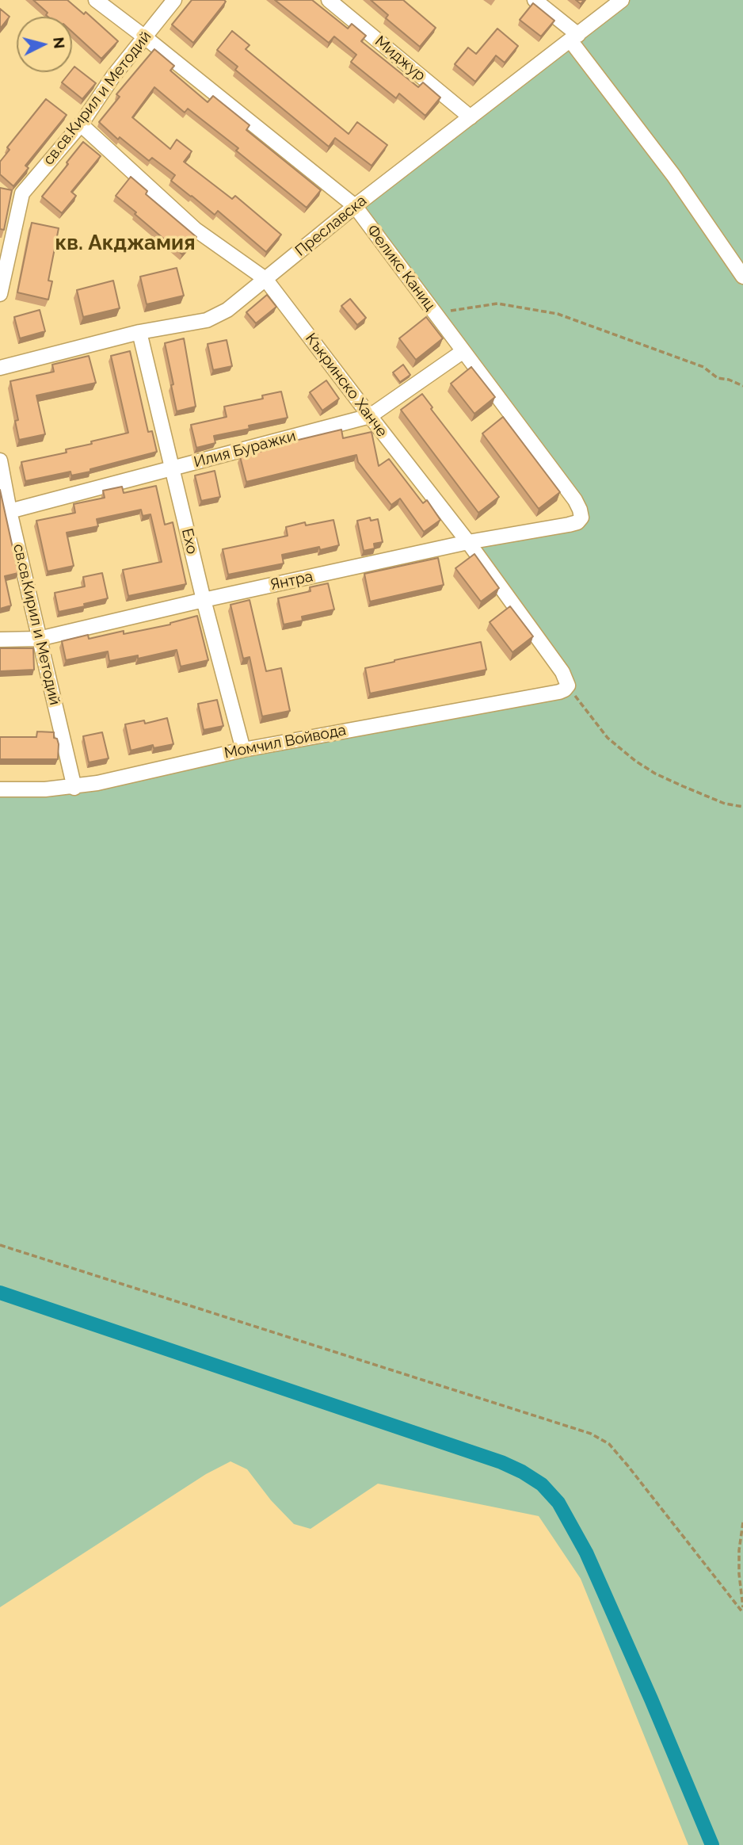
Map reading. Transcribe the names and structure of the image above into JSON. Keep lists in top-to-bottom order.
{
  "streets": {
    "street": [
      "Миджур",
      "св.св.Кирил и Методий",
      "Преславска",
      "Феликс Каниц",
      "Къкринско Ханче",
      "Илия Буражки",
      "Ехо",
      "Янтра",
      "Момчил Войвода"
    ]
  },
  "crossings": [
    ["Миджур", "Преславска"],
    ["св.св.Кирил и Методий", "Феликс Каниц"],
    ["св.св.Кирил и Методий", "Къкринско Ханче"],
    ["св.св.Кирил и Методий", "Илия Буражки"],
    ["св.св.Кирил и Методий", "Янтра"],
    ["св.св.Кирил и Методий", "Момчил Войвода"],
    ["Преславска", "Феликс Каниц"],
    ["Преславска", "Къкринско Ханче"],
    ["Преславска", "Ехо"],
    ["Феликс Каниц", "Илия Буражки"],
    ["Феликс Каниц", "Янтра"],
    ["Къкринско Ханче", "Илия Буражки"],
    ["Къкринско Ханче", "Янтра"],
    ["Къкринско Ханче", "Момчил Войвода"],
    ["Илия Буражки", "Ехо"],
    ["Ехо", "Янтра"],
    ["Ехо", "Момчил Войвода"]
  ],
  "districts": ["кв. Акджамия"],
  "north": "right"
}
